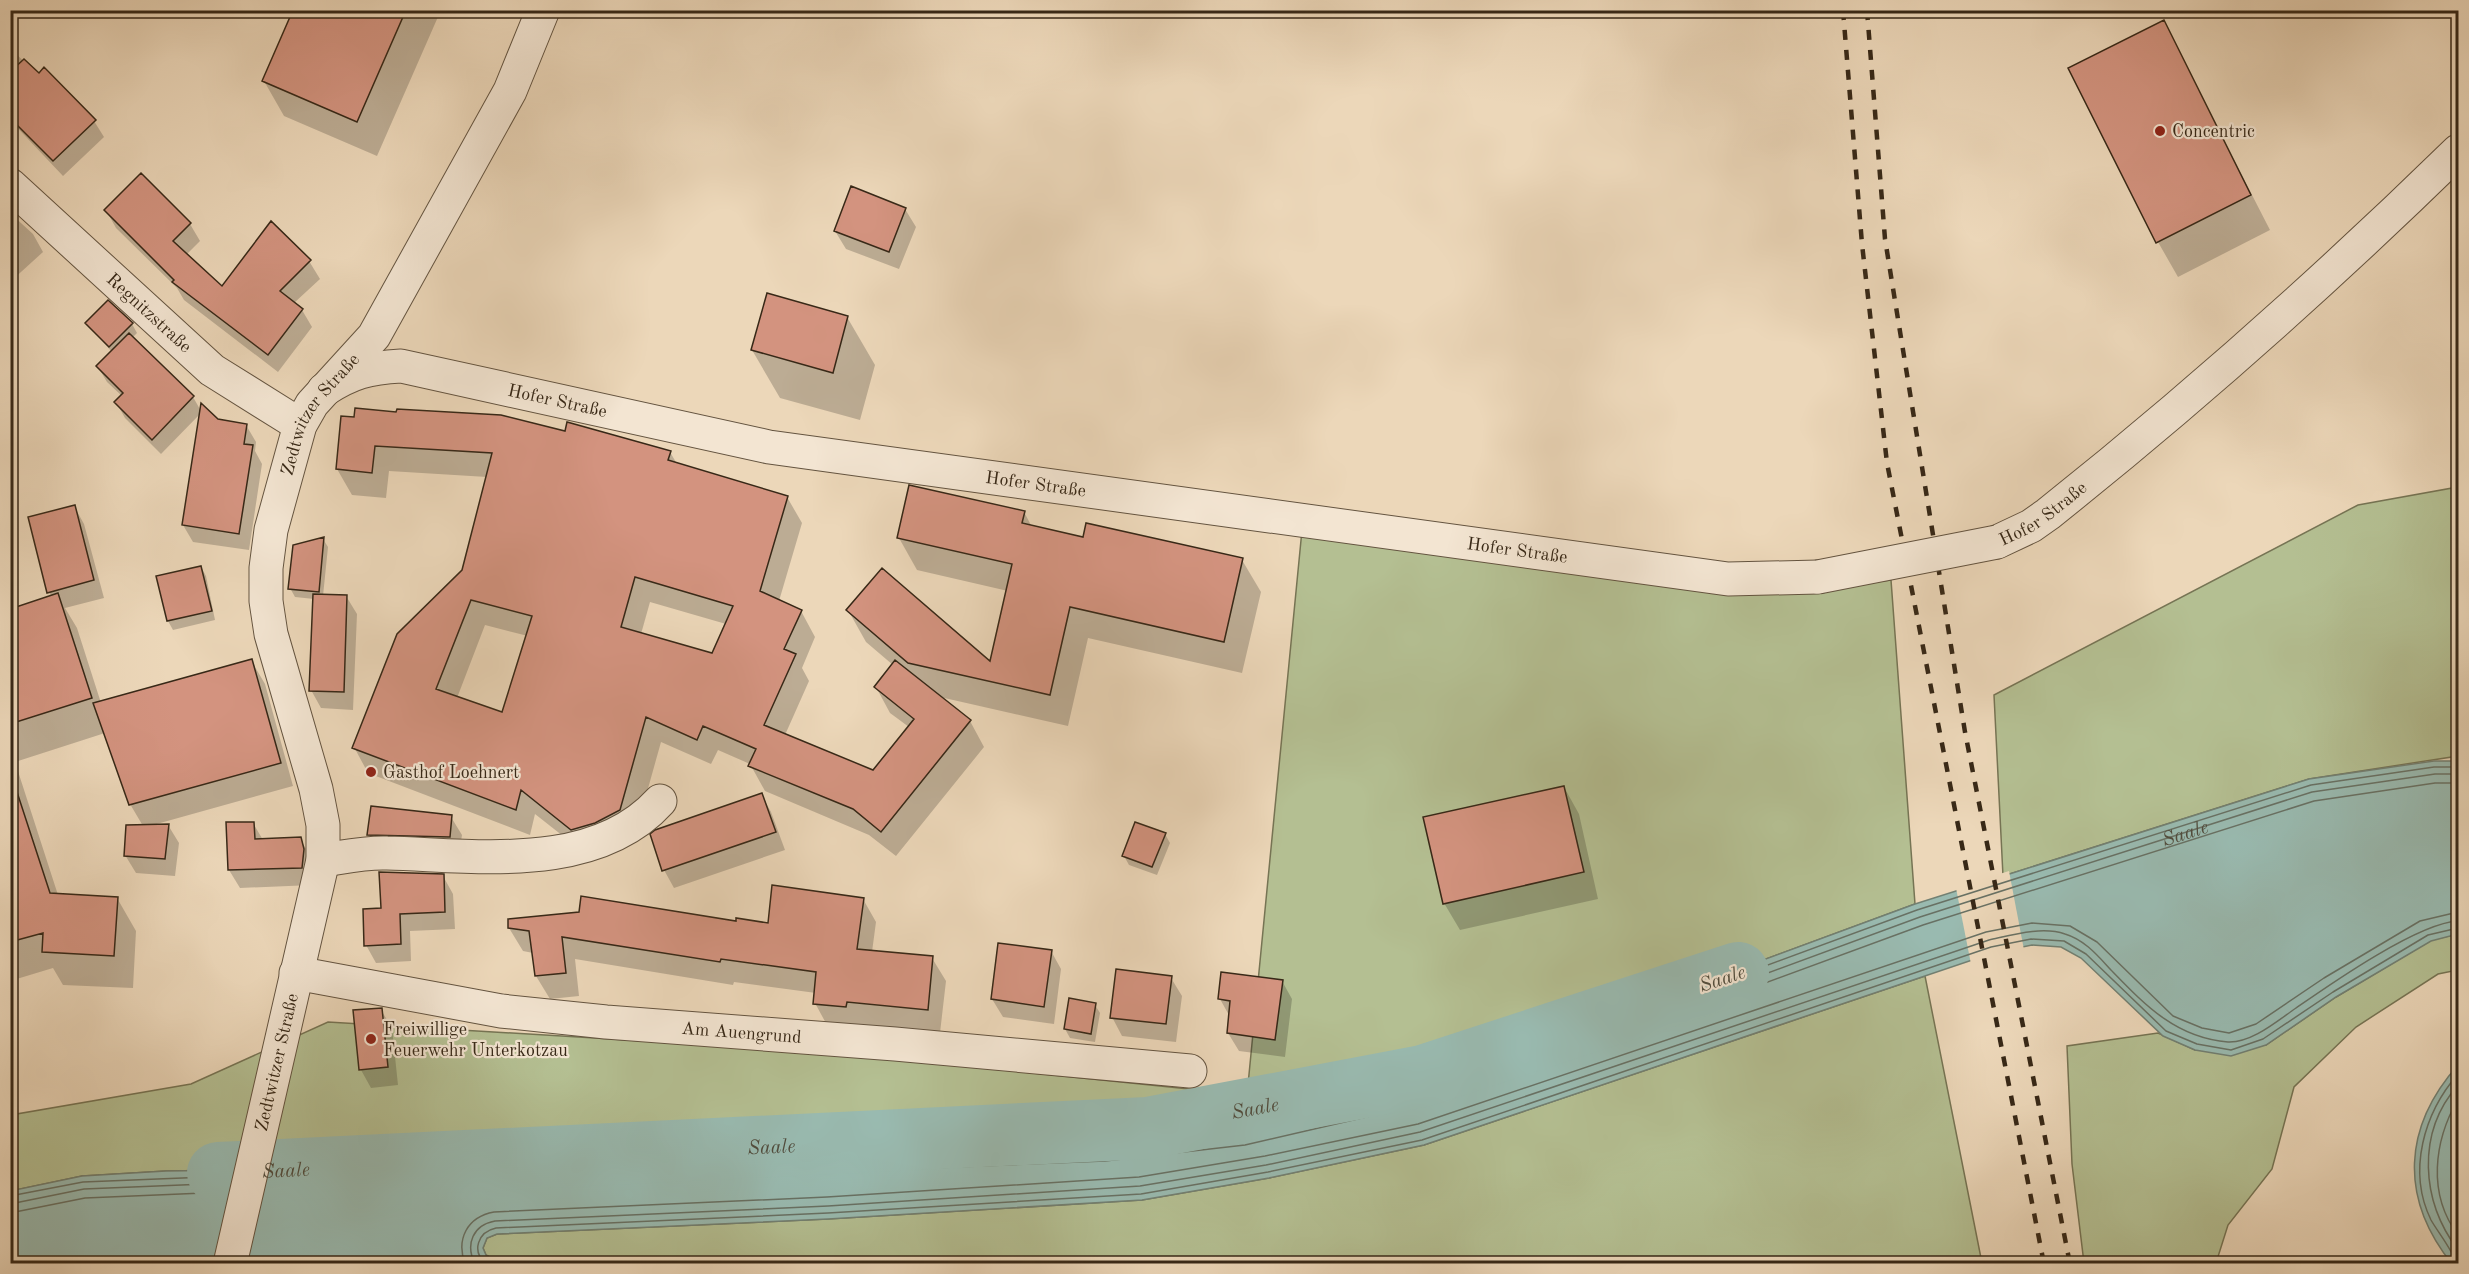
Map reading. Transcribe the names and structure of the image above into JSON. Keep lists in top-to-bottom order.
{
  "streets": {
    "street": [
      "Regnitzstraße",
      "Hofer Straße",
      "Zedtwitzer Straße",
      "Am Auengrund"
    ]
  },
  "crossings": [
    ["Regnitzstraße", "Zedtwitzer Straße"],
    ["Hofer Straße", "Zedtwitzer Straße"],
    ["Zedtwitzer Straße", "Am Auengrund"]
  ],
  "water": ["Saale"],
  "places": ["Concentric", "Gasthof Loehnert", "Freiwillige Feuerwehr Unterkotzau"]
}
